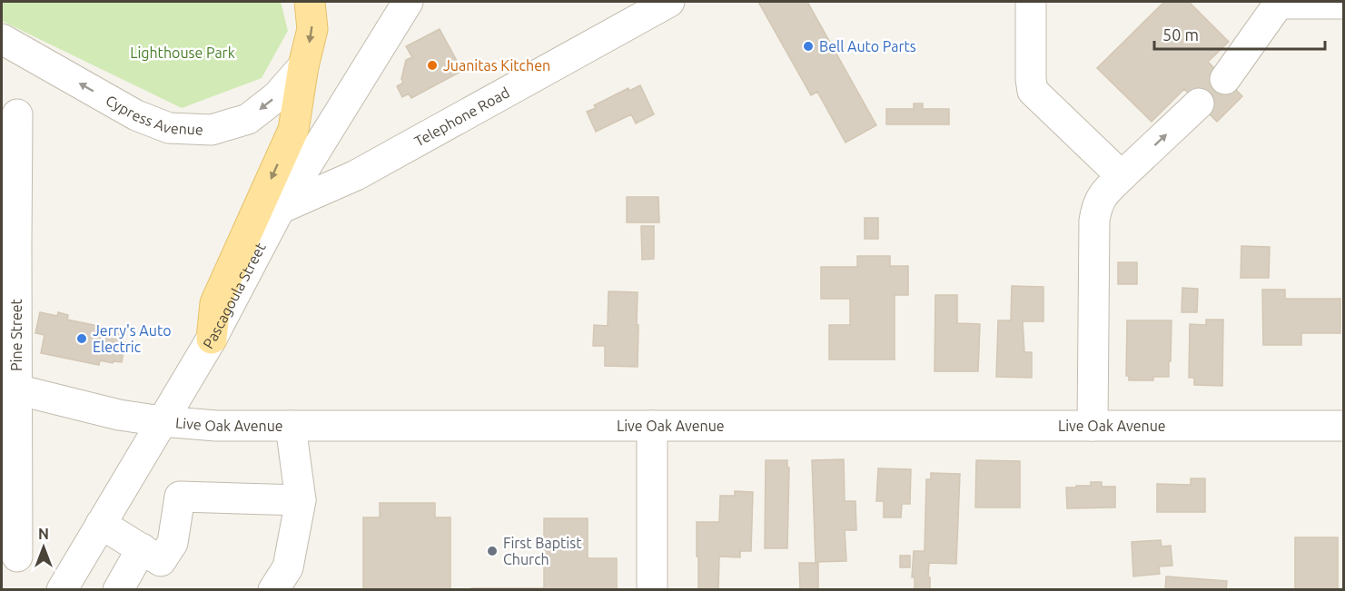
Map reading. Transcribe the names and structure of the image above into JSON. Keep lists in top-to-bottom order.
{
  "streets": {
    "street": [
      "Cypress Avenue",
      "Telephone Road",
      "Pascagoula Street",
      "Pine Street",
      "Live Oak Avenue"
    ]
  },
  "crossings": [
    ["Telephone Road", "Pascagoula Street"],
    ["Pascagoula Street", "Live Oak Avenue"],
    ["Pine Street", "Live Oak Avenue"]
  ],
  "one_way": ["Cypress Avenue"],
  "parks": ["Lighthouse Park"],
  "places": [
    "Bell Auto Parts",
    "Juanitas Kitchen",
    "Jerry's Auto Electric",
    "First Baptist Church"
  ],
  "scale_bar": "50 m",
  "north": "top"
}
